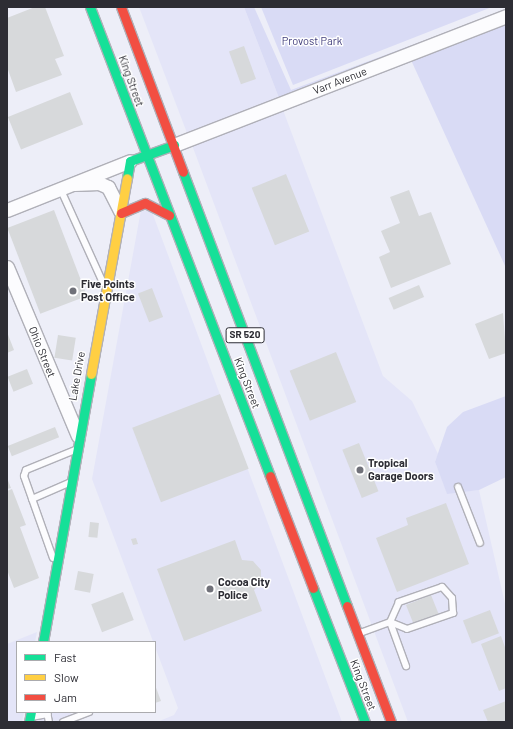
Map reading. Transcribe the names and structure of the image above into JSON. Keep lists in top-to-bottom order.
{
  "streets": {
    "main road": ["King Street", "SR 520", "Lake Drive"],
    "street": ["Varr Avenue", "Ohio Street"]
  },
  "crossings": [
    ["King Street", "Varr Avenue"],
    ["Ohio Street", "Lake Drive"]
  ],
  "parks": ["Provost Park"],
  "places": ["Five Points Post Office", "Tropical Garage Doors", "Cocoa City Police"],
  "legend": ["Fast", "Slow", "Jam"]
}
